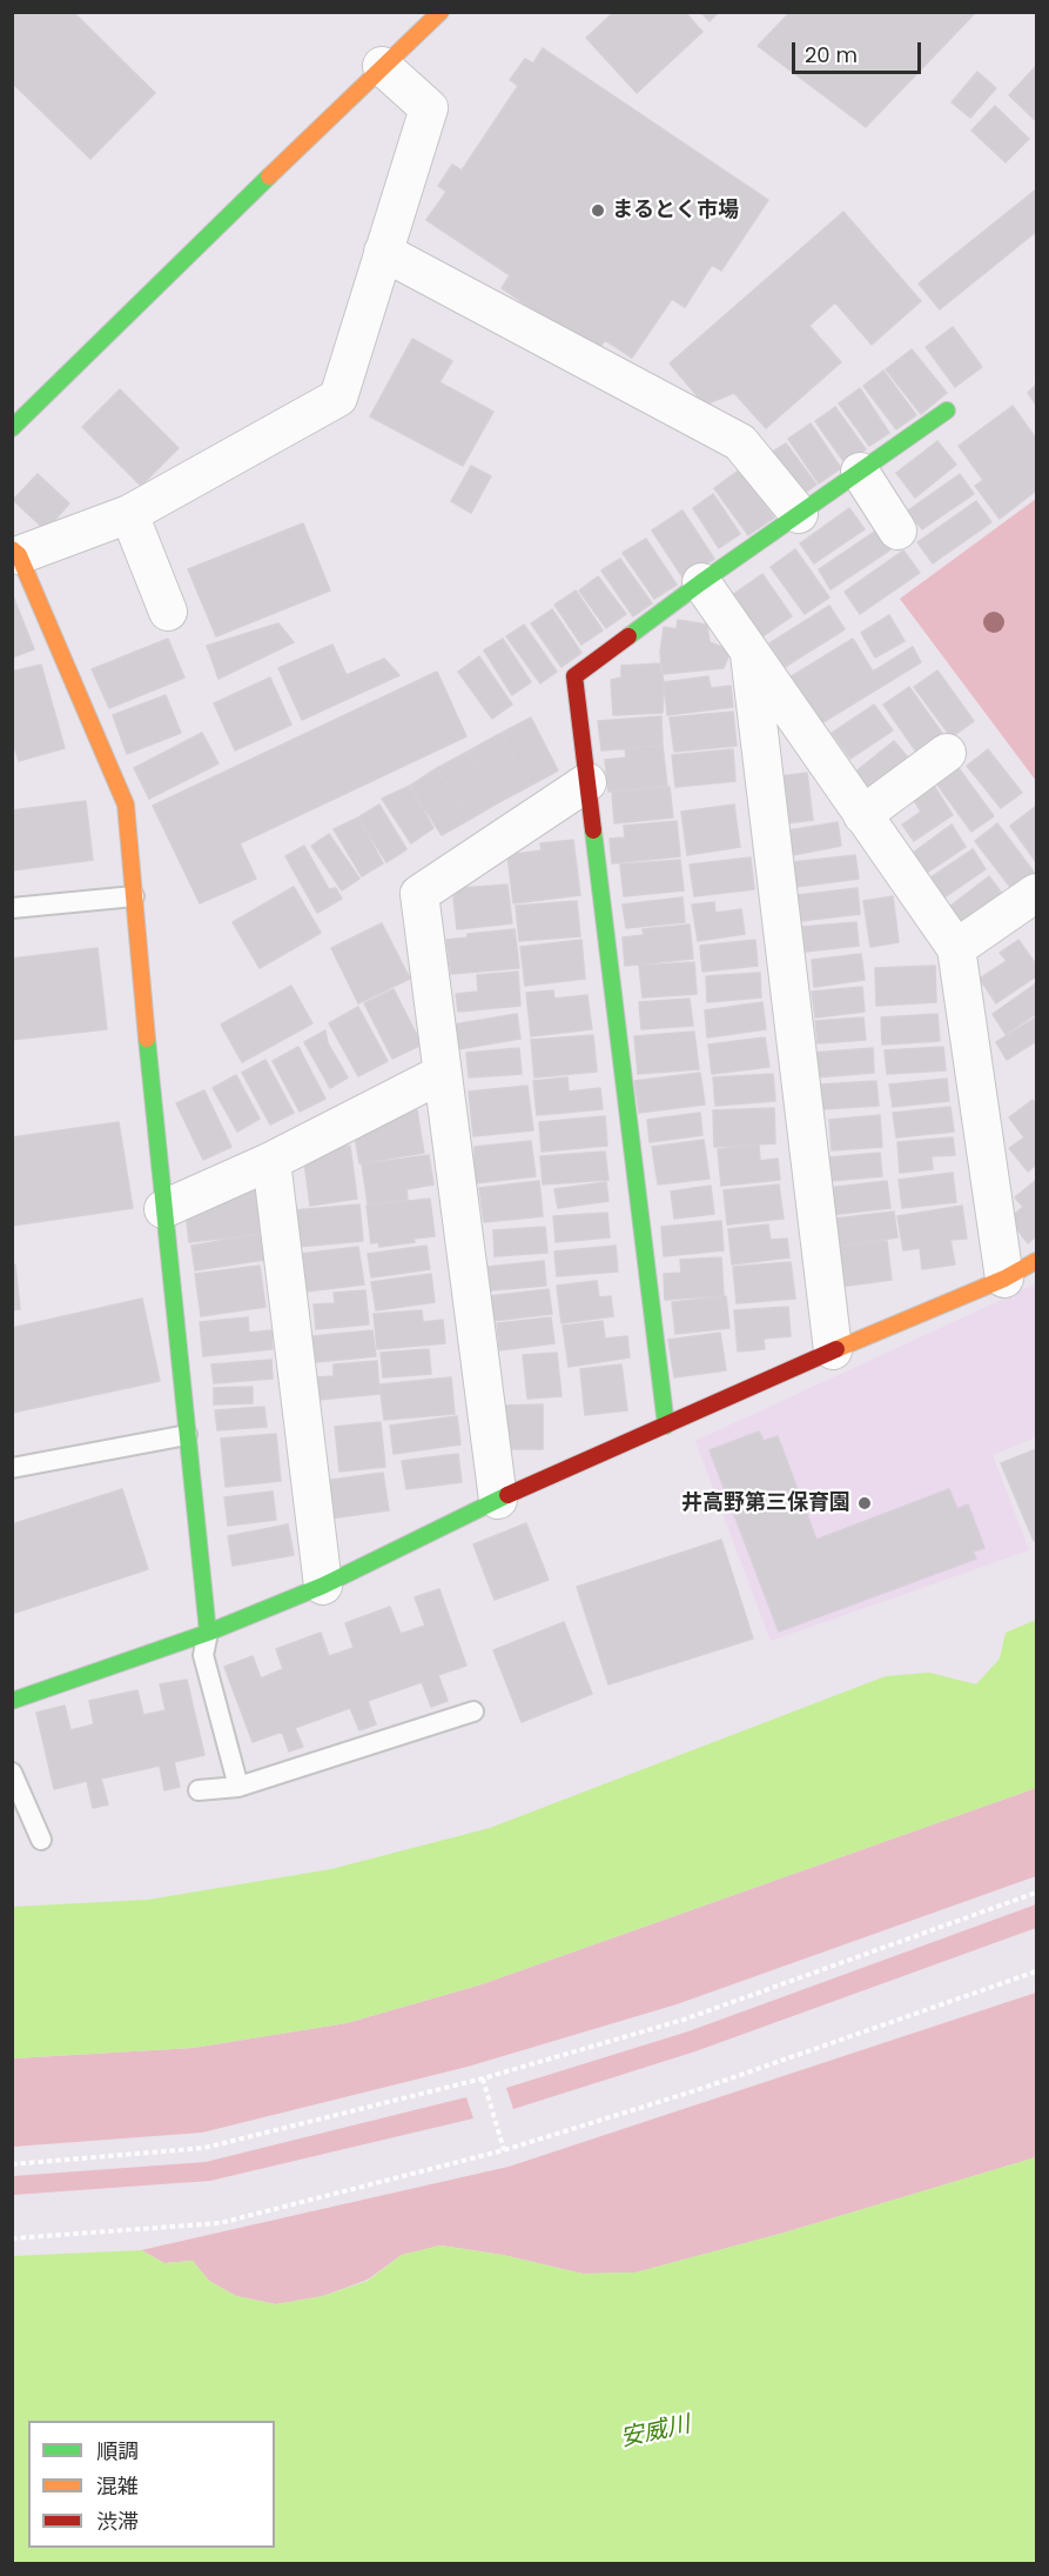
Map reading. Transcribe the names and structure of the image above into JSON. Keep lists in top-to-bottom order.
{
  "water": ["安威川"],
  "places": ["まるとく市場", "井高野第三保育園"],
  "legend": ["順調", "混雑", "渋滞"],
  "scale_bar": "20 m"
}
